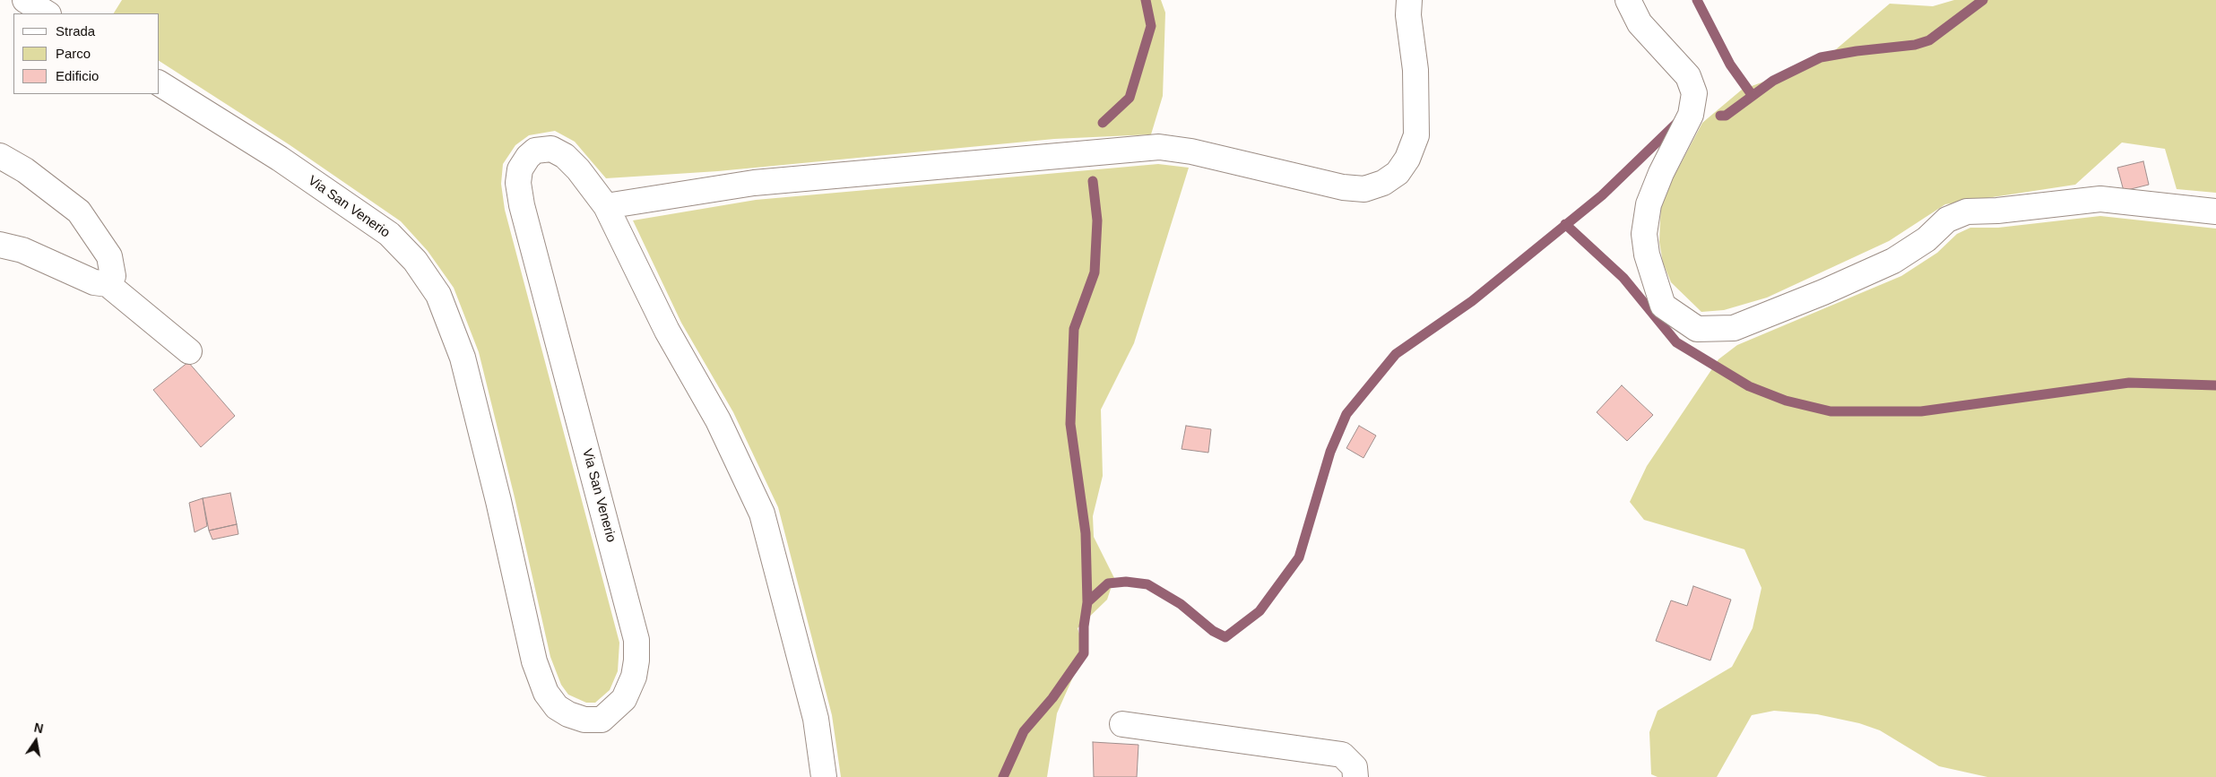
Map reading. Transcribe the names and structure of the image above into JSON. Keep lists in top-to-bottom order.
{
  "streets": {
    "street": ["Via San Venerio"]
  },
  "legend": ["Strada", "Parco", "Edificio"],
  "north": "top"
}
